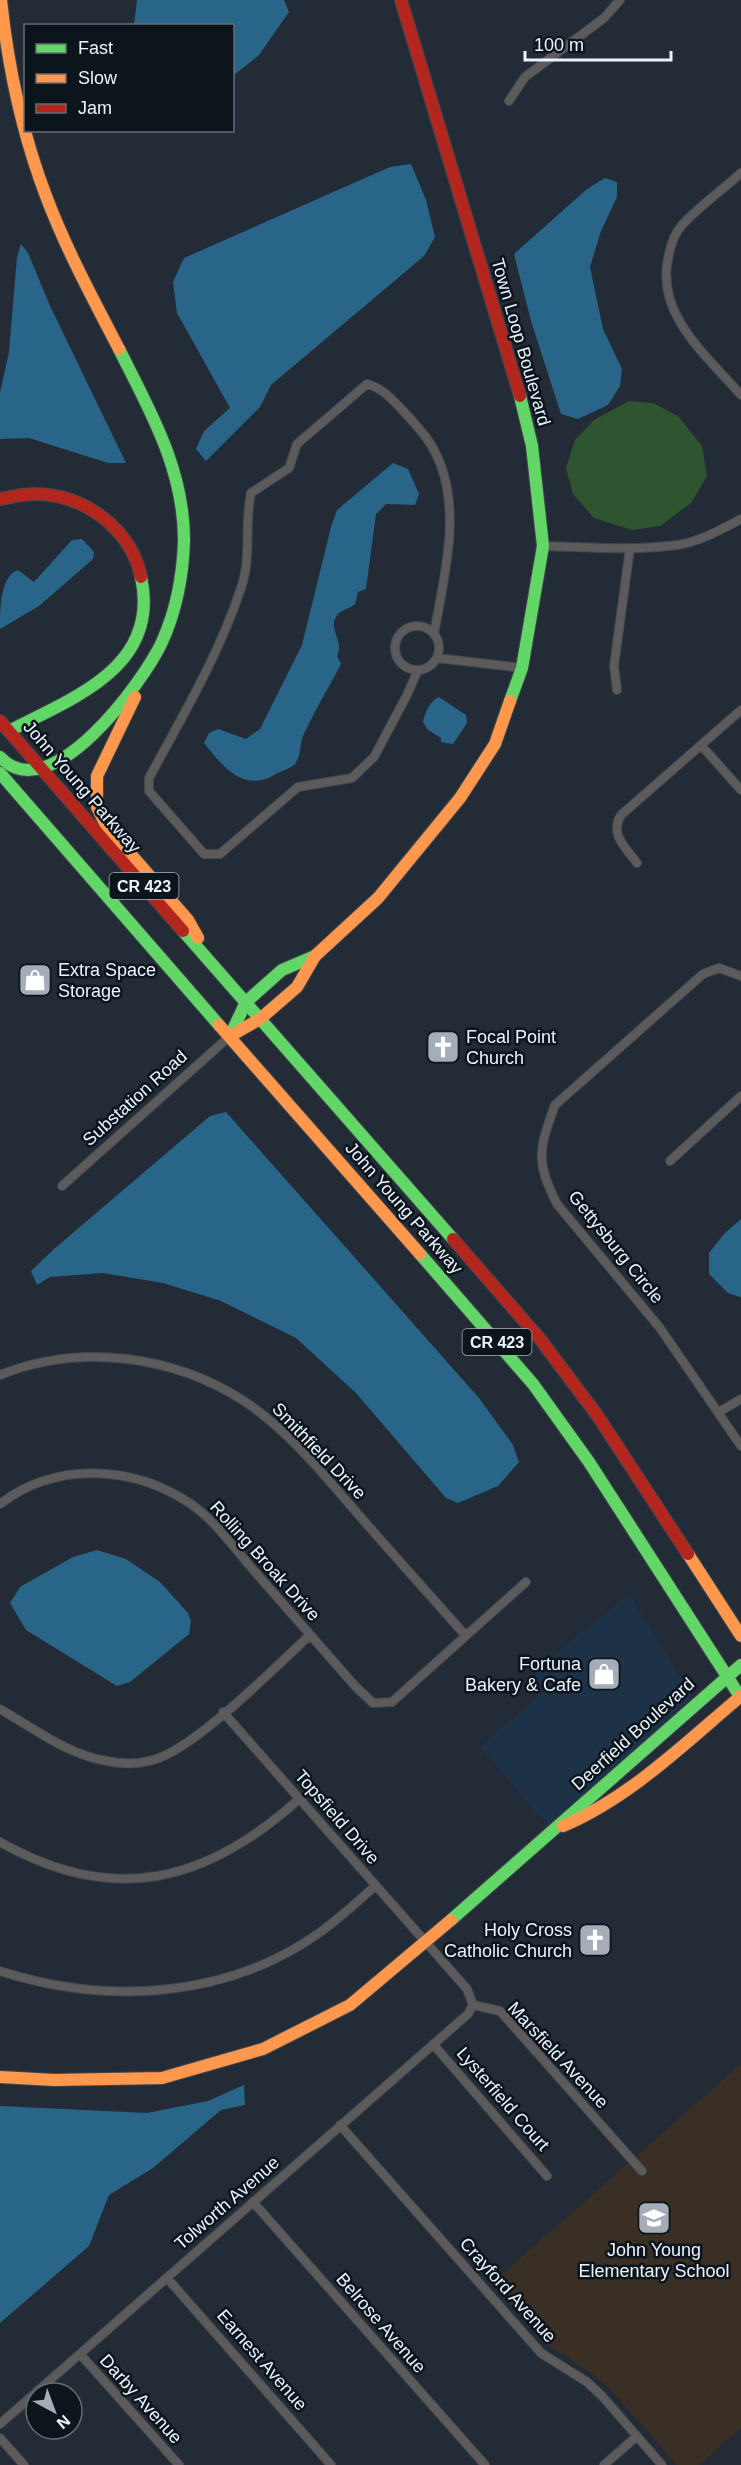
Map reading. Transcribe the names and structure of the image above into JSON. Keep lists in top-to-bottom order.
{
  "streets": {
    "main road": [
      "Town Loop Boulevard",
      "John Young Parkway",
      "CR 423",
      "Deerfield Boulevard"
    ],
    "street": [
      "Substation Road",
      "Gettysburg Circle",
      "Smithfield Drive",
      "Rolling Broak Drive",
      "Topsfield Drive",
      "Marsfield Avenue",
      "Lysterfield Court",
      "Tolworth Avenue",
      "Crayford Avenue",
      "Belrose Avenue",
      "Earnest Avenue",
      "Darby Avenue"
    ]
  },
  "crossings": [
    ["Town Loop Boulevard", "John Young Parkway"],
    ["Town Loop Boulevard", "Substation Road"],
    ["John Young Parkway", "Substation Road"],
    ["John Young Parkway", "Deerfield Boulevard"],
    ["Smithfield Drive", "Rolling Broak Drive"],
    ["Deerfield Boulevard", "Topsfield Drive"],
    ["Marsfield Avenue", "Tolworth Avenue"],
    ["Lysterfield Court", "Tolworth Avenue"],
    ["Tolworth Avenue", "Crayford Avenue"],
    ["Tolworth Avenue", "Belrose Avenue"],
    ["Tolworth Avenue", "Earnest Avenue"],
    ["Tolworth Avenue", "Darby Avenue"]
  ],
  "places": {
    "shop": ["Extra Space Storage", "Fortuna Bakery & Cafe"],
    "church": ["Focal Point Church", "Holy Cross Catholic Church"],
    "school or university": ["John Young Elementary School"]
  },
  "legend": ["Fast", "Slow", "Jam"],
  "scale_bar": "100 m",
  "north": "bottom right"
}
